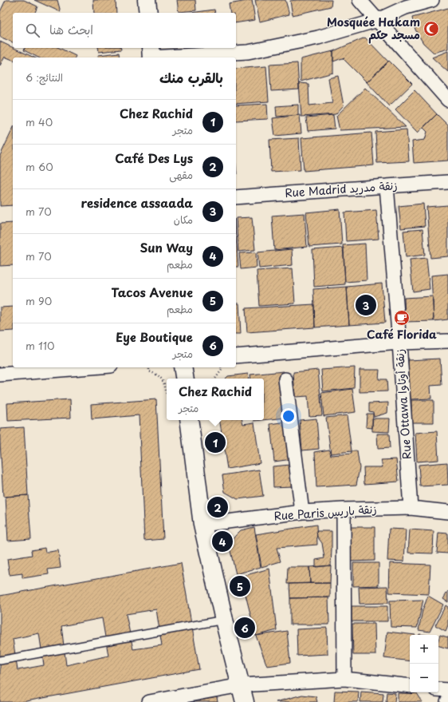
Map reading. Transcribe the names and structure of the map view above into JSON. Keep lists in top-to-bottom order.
{
  "streets": {
    "street": ["Rue Madrid زنقة مدريد", "Rue Ottawa زنقة أوتاوا", "Rue Paris زنقة باريس"]
  },
  "crossings": [
    ["Rue Madrid زنقة مدريد", "Rue Ottawa زنقة أوتاوا"],
    ["Rue Ottawa زنقة أوتاوا", "Rue Paris زنقة باريس"]
  ],
  "places": {
    "mosque": ["Mosquée Hakam مسجد حكم"],
    "cafe": ["Café Florida"]
  },
  "page": {
    "search": "ابحث هنا",
    "heading": ["بالقرب منك", "النتائج: 6"],
    "list": [
      {
        "mark": "1",
        "name": "Chez Rachid",
        "note": "متجر",
        "value": "40 m"
      },
      {
        "mark": "2",
        "name": "Café Des Lys",
        "note": "مقهى",
        "value": "60 m"
      },
      {
        "mark": "3",
        "name": "residence assaada",
        "note": "مكان",
        "value": "70 m"
      },
      {
        "mark": "4",
        "name": "Sun Way",
        "note": "مطعم",
        "value": "70 m"
      },
      {
        "mark": "5",
        "name": "Tacos Avenue",
        "note": "مطعم",
        "value": "90 m"
      },
      {
        "mark": "6",
        "name": "Eye Boutique",
        "note": "متجر",
        "value": "110 m"
      }
    ],
    "pins": [
      "3",
      "1",
      "2",
      "4",
      "5",
      "6"
    ],
    "popup": ["Chez Rachid", "متجر"],
    "map_buttons": ["+", "−"]
  }
}
